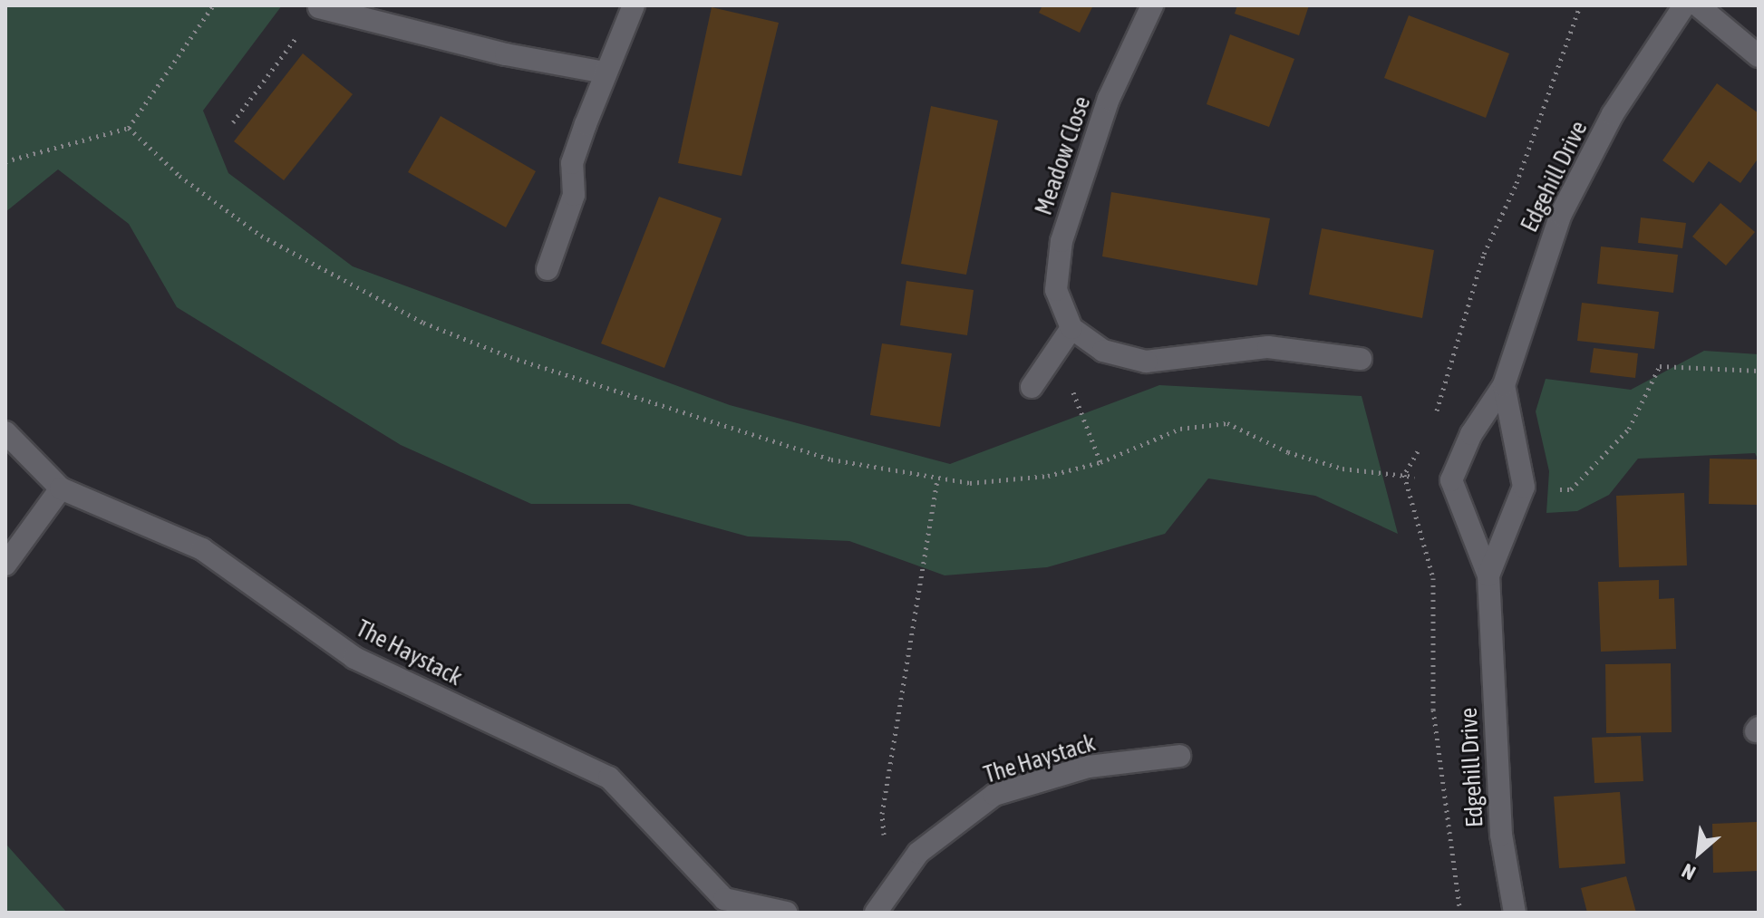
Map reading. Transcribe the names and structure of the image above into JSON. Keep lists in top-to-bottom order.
{
  "streets": {
    "street": ["Meadow Close", "Edgehill Drive", "The Haystack"]
  },
  "north": "bottom left"
}
